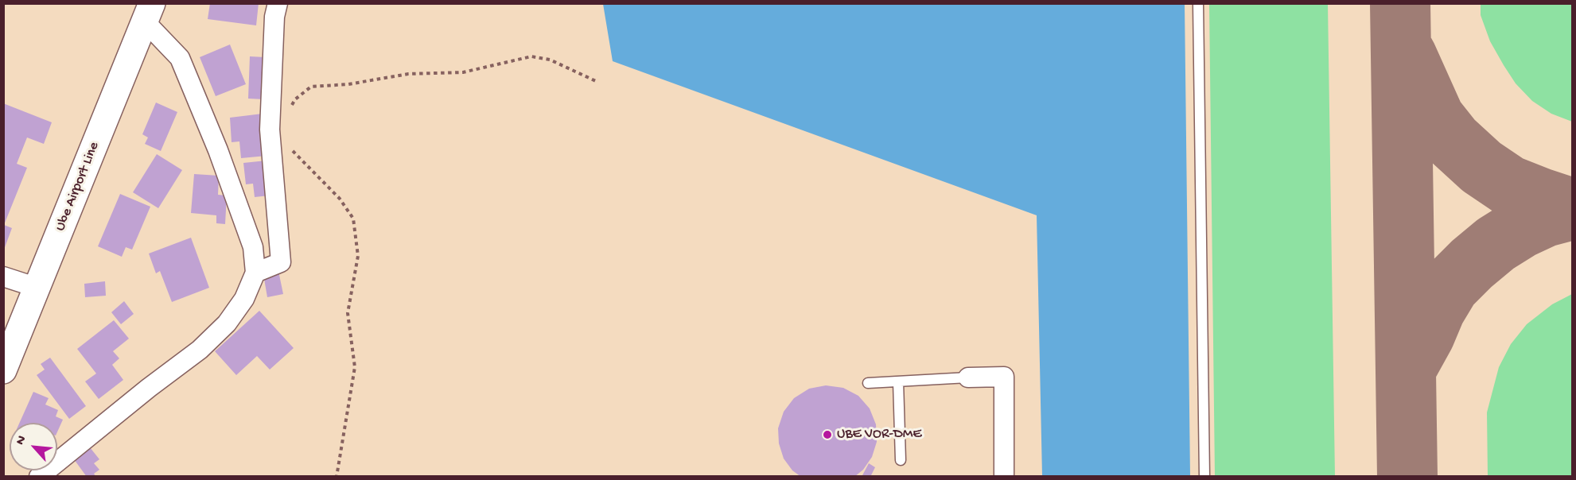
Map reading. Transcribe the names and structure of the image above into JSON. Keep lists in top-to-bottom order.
{
  "streets": {
    "main road": ["Ube Airport Line"]
  },
  "places": ["UBE VOR-DME"],
  "north": "top left"
}
